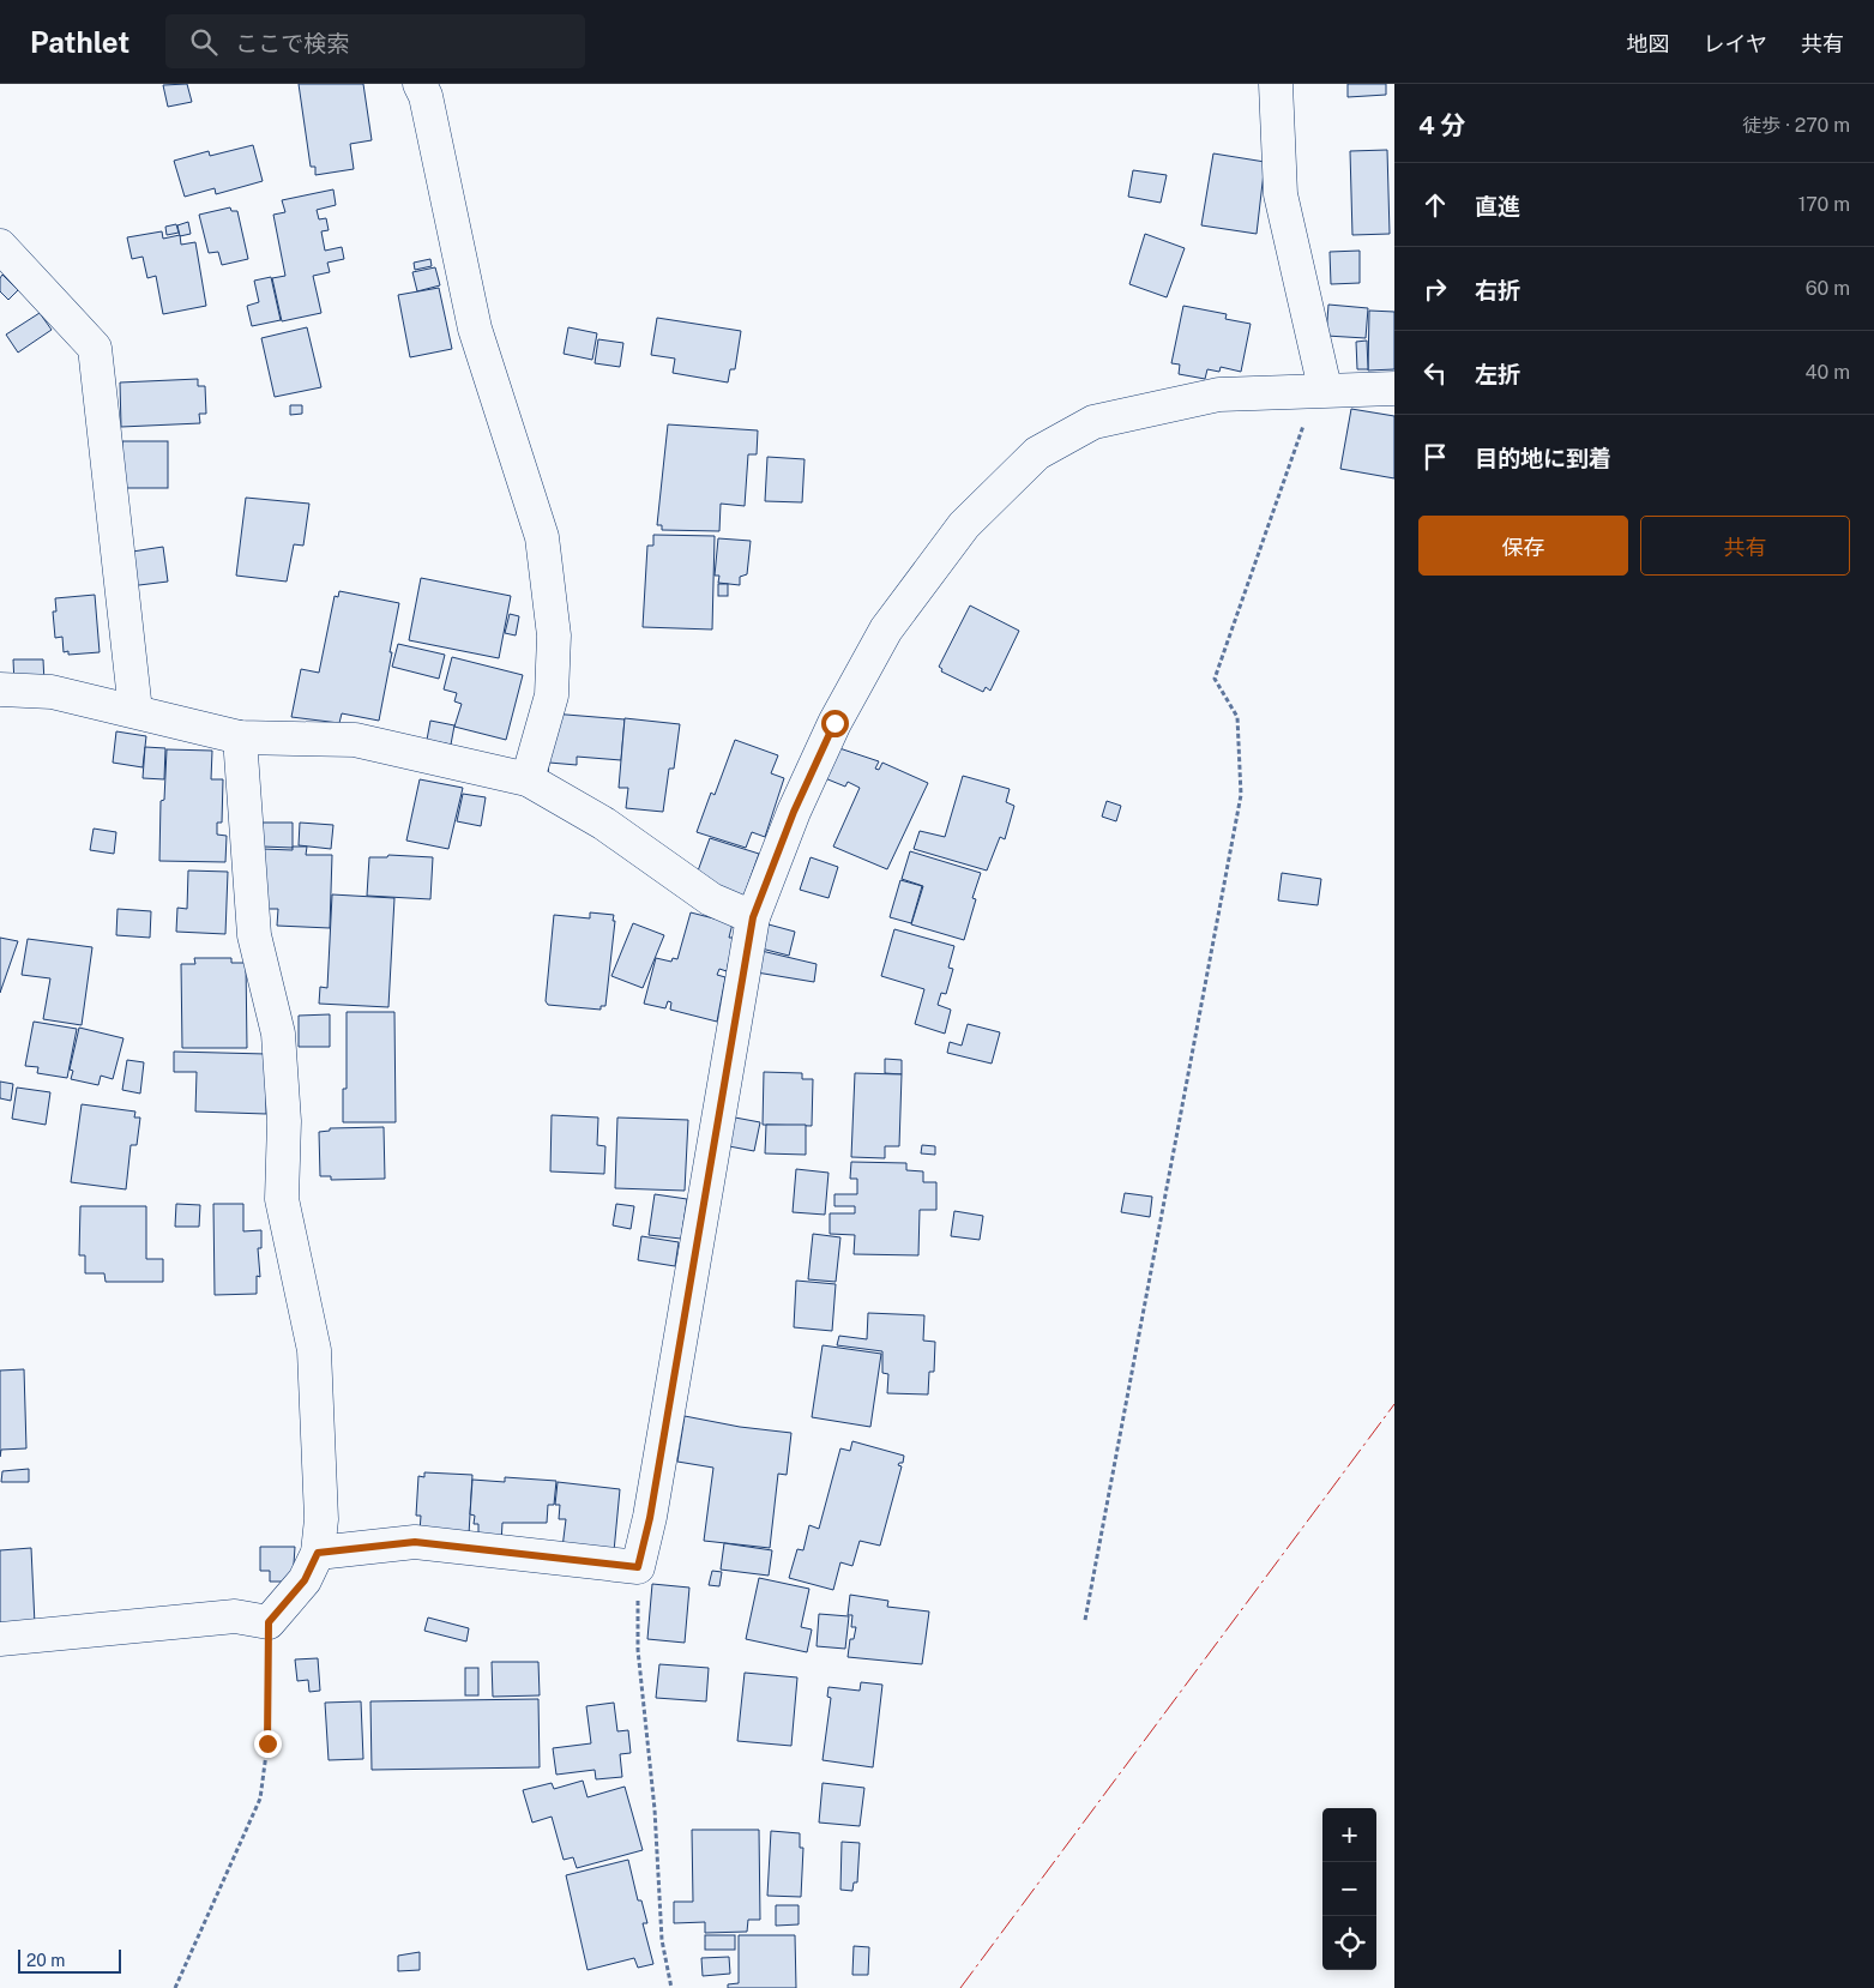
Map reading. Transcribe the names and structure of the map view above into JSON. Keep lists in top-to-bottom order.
{
  "scale_bar": "20 m",
  "page": {
    "header": "Pathlet",
    "search": "ここで検索",
    "nav": ["地図", "レイヤ", "共有"],
    "heading": ["4 分", "徒歩 · 270 m"],
    "list": [
      ["直進", "170 m"],
      ["右折", "60 m"],
      ["左折", "40 m"],
      "目的地に到着"
    ],
    "buttons": ["保存", "共有"],
    "map_buttons": ["+", "−"],
    "scale": "20 m"
  }
}
